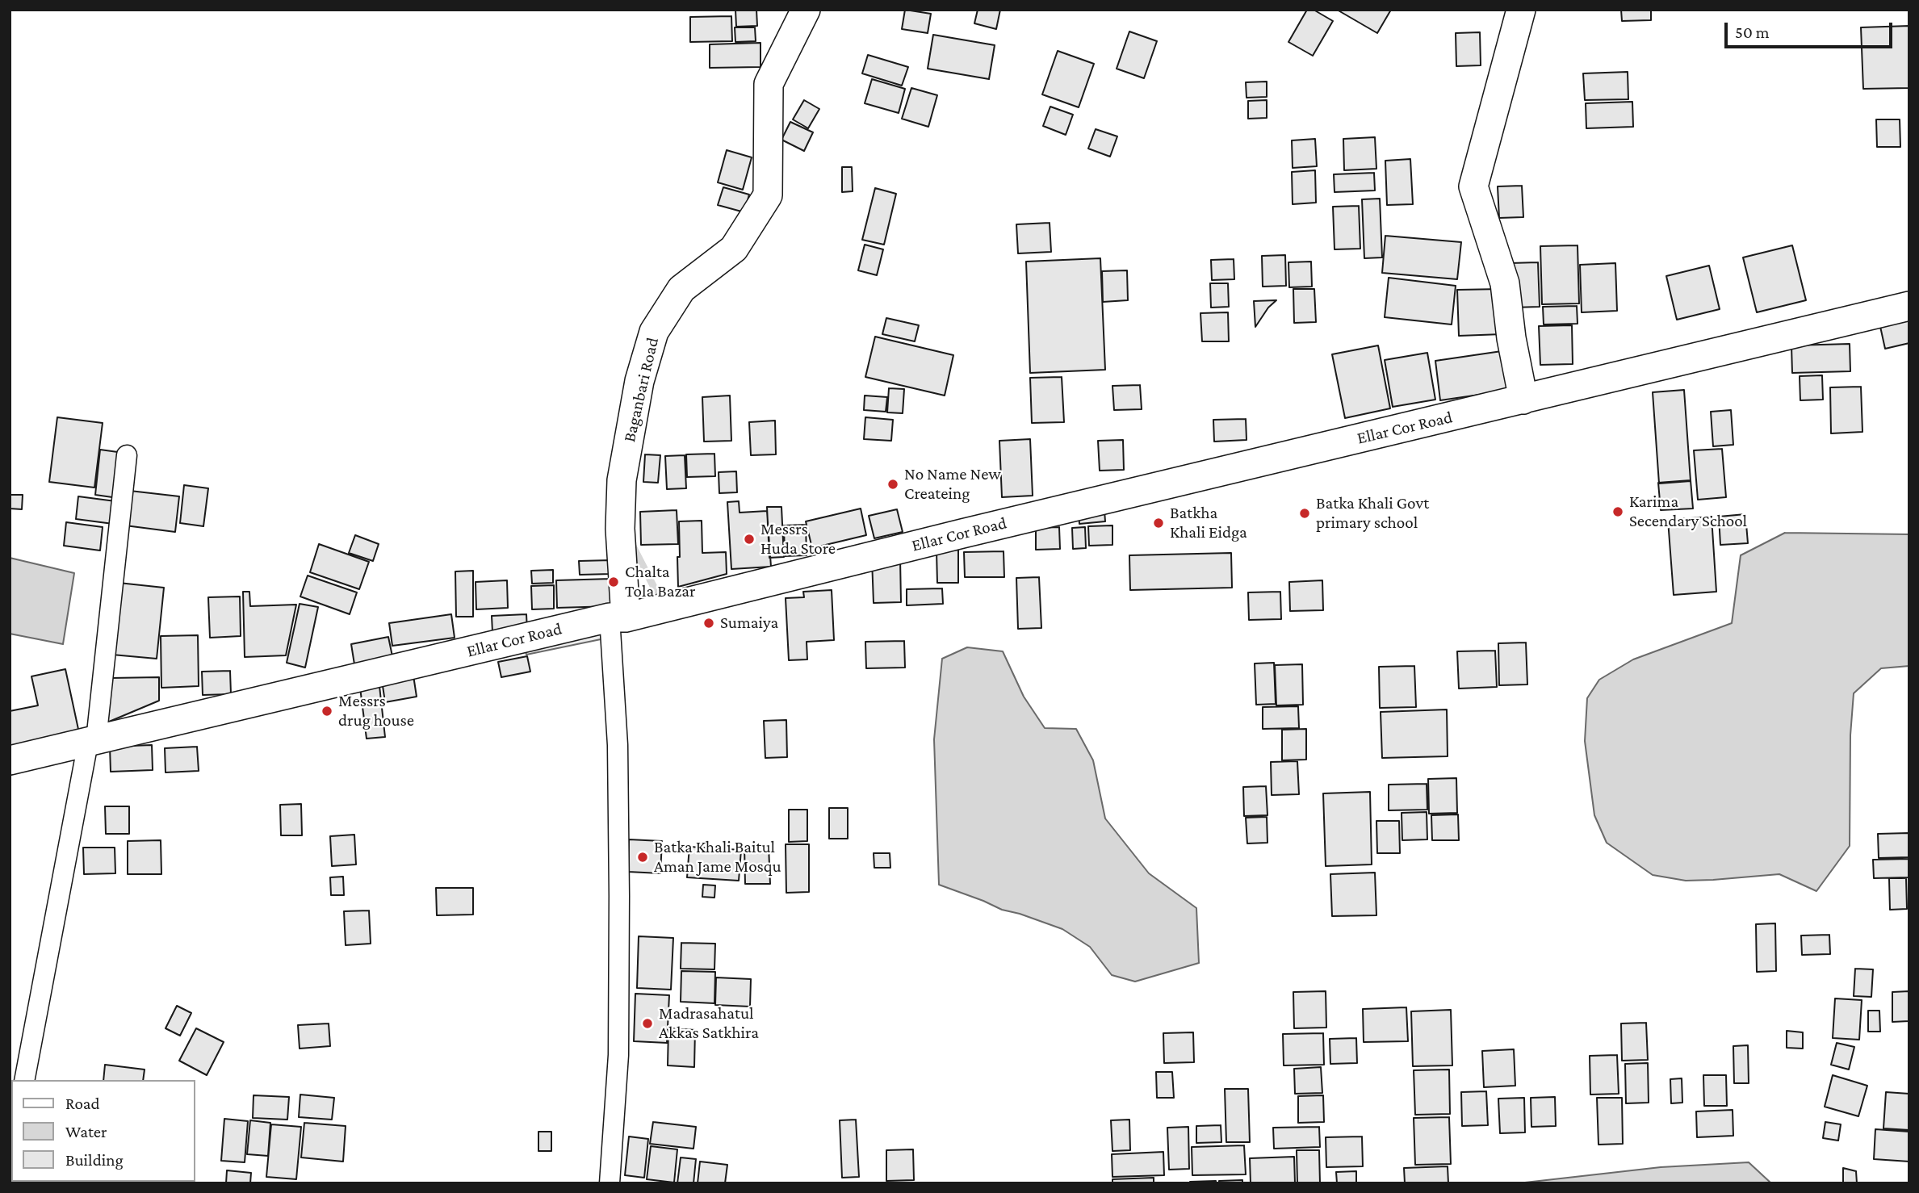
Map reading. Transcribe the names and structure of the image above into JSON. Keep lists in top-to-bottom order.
{
  "streets": {
    "main road": ["Baganbari Road", "Ellar Cor Road"]
  },
  "crossings": [
    ["Baganbari Road", "Ellar Cor Road"]
  ],
  "places": [
    "No Name New Createing",
    "Karima Secendary School",
    "Batka Khali Govt primary school",
    "Batkha Khali Eidga",
    "Messrs Huda Store",
    "Chalta Tola Bazar",
    "Sumaiya",
    "Messrs drug house",
    "Batka Khali Baitul Aman Jame Mosqu",
    "Madrasahatul Akkas Satkhira"
  ],
  "legend": ["Road", "Water", "Building"],
  "scale_bar": "50 m"
}
